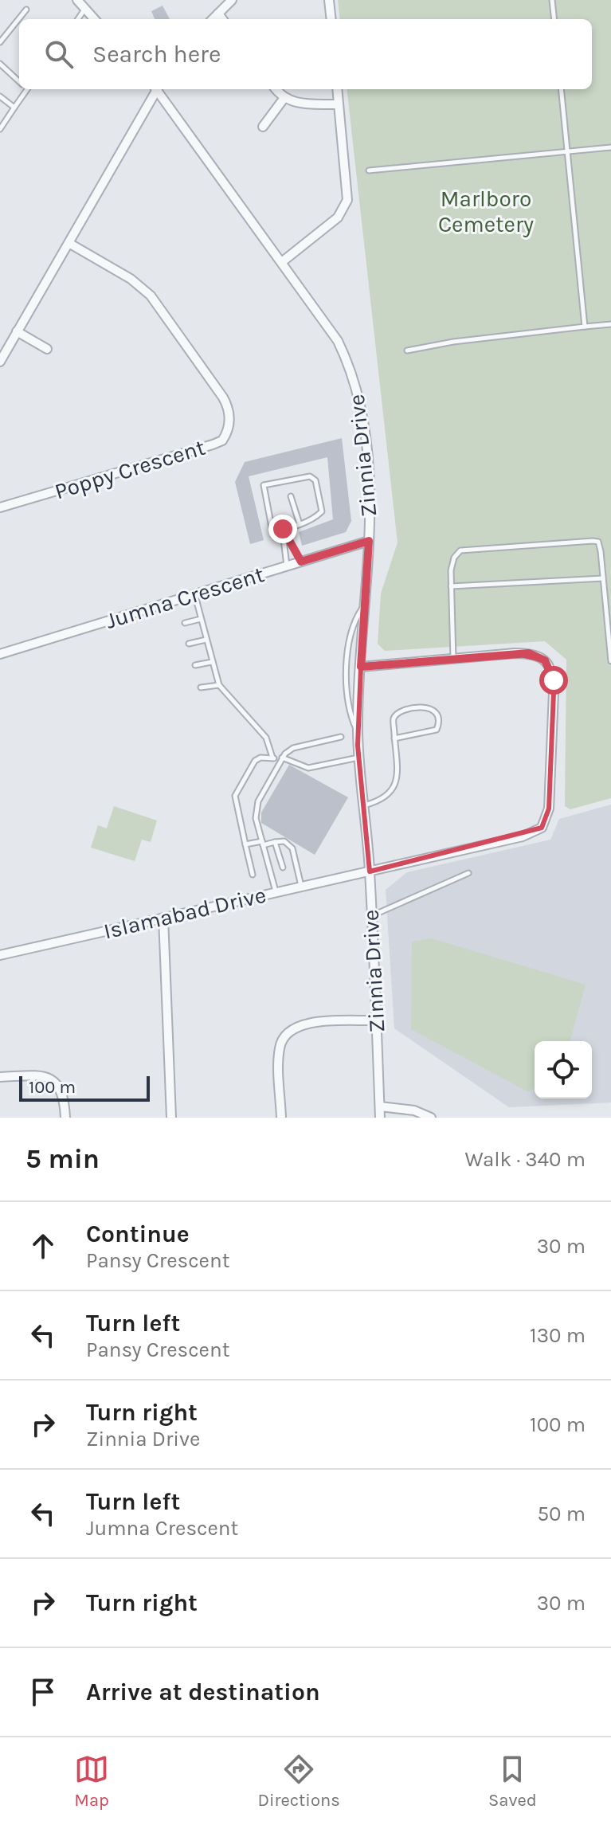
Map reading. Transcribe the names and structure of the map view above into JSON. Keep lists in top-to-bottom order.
{
  "streets": {
    "street": [
      "Zinnia Drive",
      "Poppy Crescent",
      "Jumna Crescent",
      "Islamabad Drive"
    ]
  },
  "crossings": [
    ["Zinnia Drive", "Jumna Crescent"],
    ["Zinnia Drive", "Islamabad Drive"]
  ],
  "parks": ["Marlboro Cemetery"],
  "scale_bar": "100 m",
  "page": {
    "search": "Search here",
    "scale": "100 m",
    "heading": ["5 min", "Walk · 340 m"],
    "list": [
      ["Continue", "Pansy Crescent", "30 m"],
      ["Turn left", "Pansy Crescent", "130 m"],
      ["Turn right", "Zinnia Drive", "100 m"],
      ["Turn left", "Jumna Crescent", "50 m"],
      ["Turn right", "30 m"],
      "Arrive at destination"
    ],
    "nav": ["Map", "Directions", "Saved"]
  }
}
